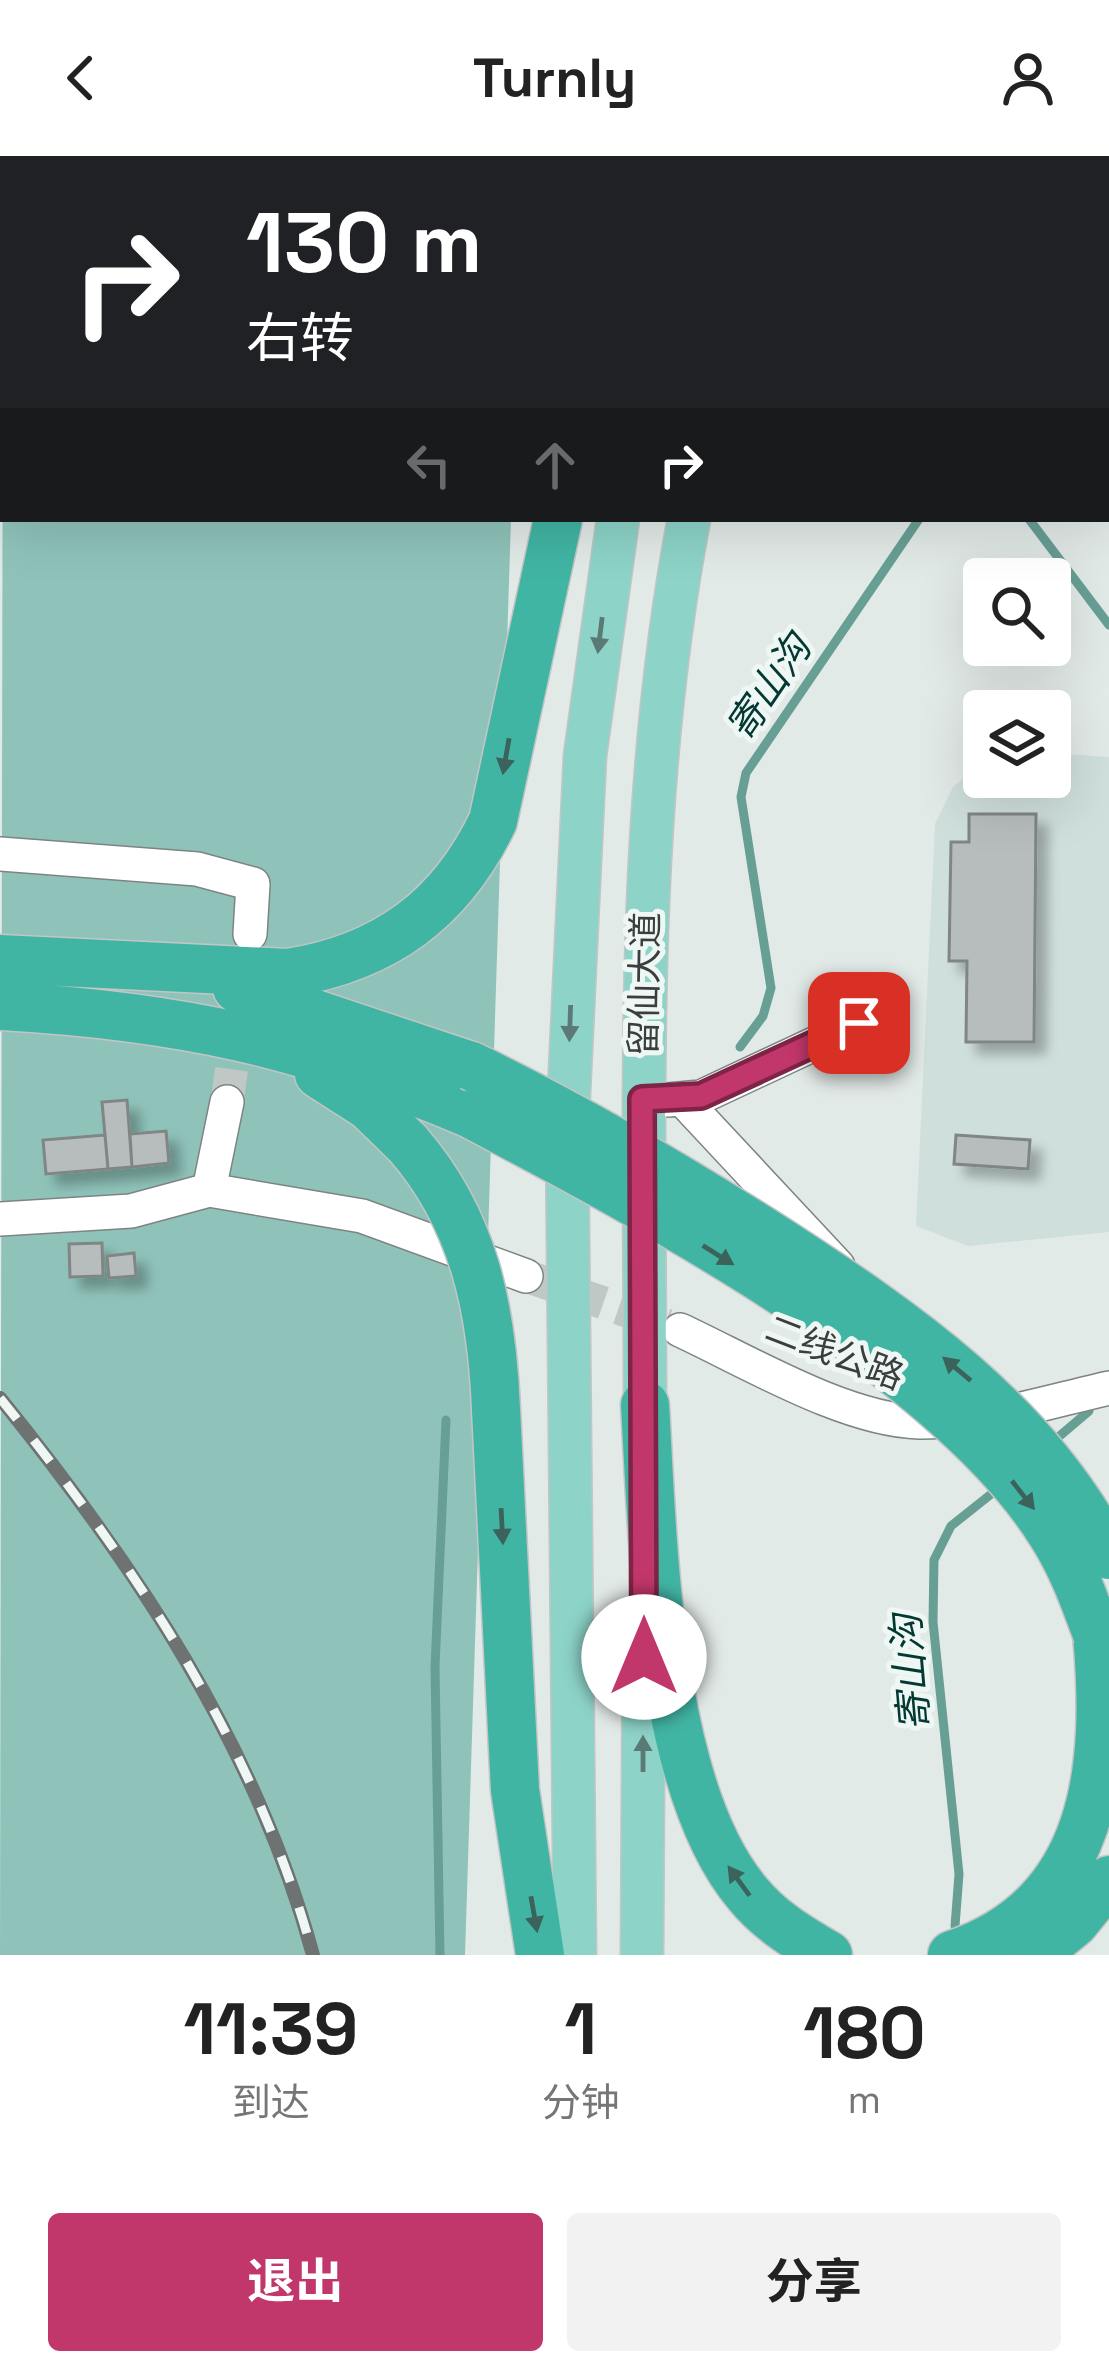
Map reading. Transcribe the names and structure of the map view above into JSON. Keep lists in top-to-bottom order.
{
  "streets": {
    "main road": ["留仙大道"],
    "street": ["二线公路"]
  },
  "water": ["寄山沟"],
  "page": {
    "header": "Turnly",
    "turn": ["130 m", "右转"],
    "eta": [
      "11:39",
      "到达",
      "1",
      "分钟",
      "180",
      "m"
    ],
    "buttons": ["退出", "分享"]
  }
}
